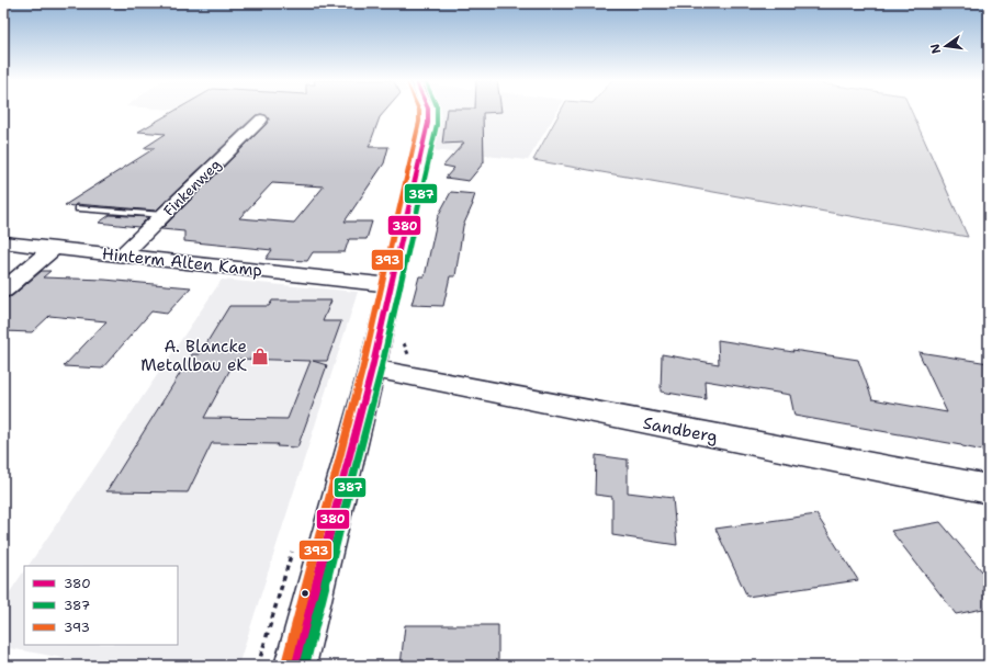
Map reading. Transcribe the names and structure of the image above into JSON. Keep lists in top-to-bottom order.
{
  "streets": {
    "street": ["Finkenweg", "Hinterm Alten Kamp", "Sandberg"]
  },
  "crossings": [
    ["Finkenweg", "Hinterm Alten Kamp"]
  ],
  "places": {
    "shop": ["A. Blancke Metallbau eK"]
  },
  "lines": ["transit line 380", "transit line 387", "transit line 393"],
  "legend": ["380", "387", "393"],
  "north": "left"
}
